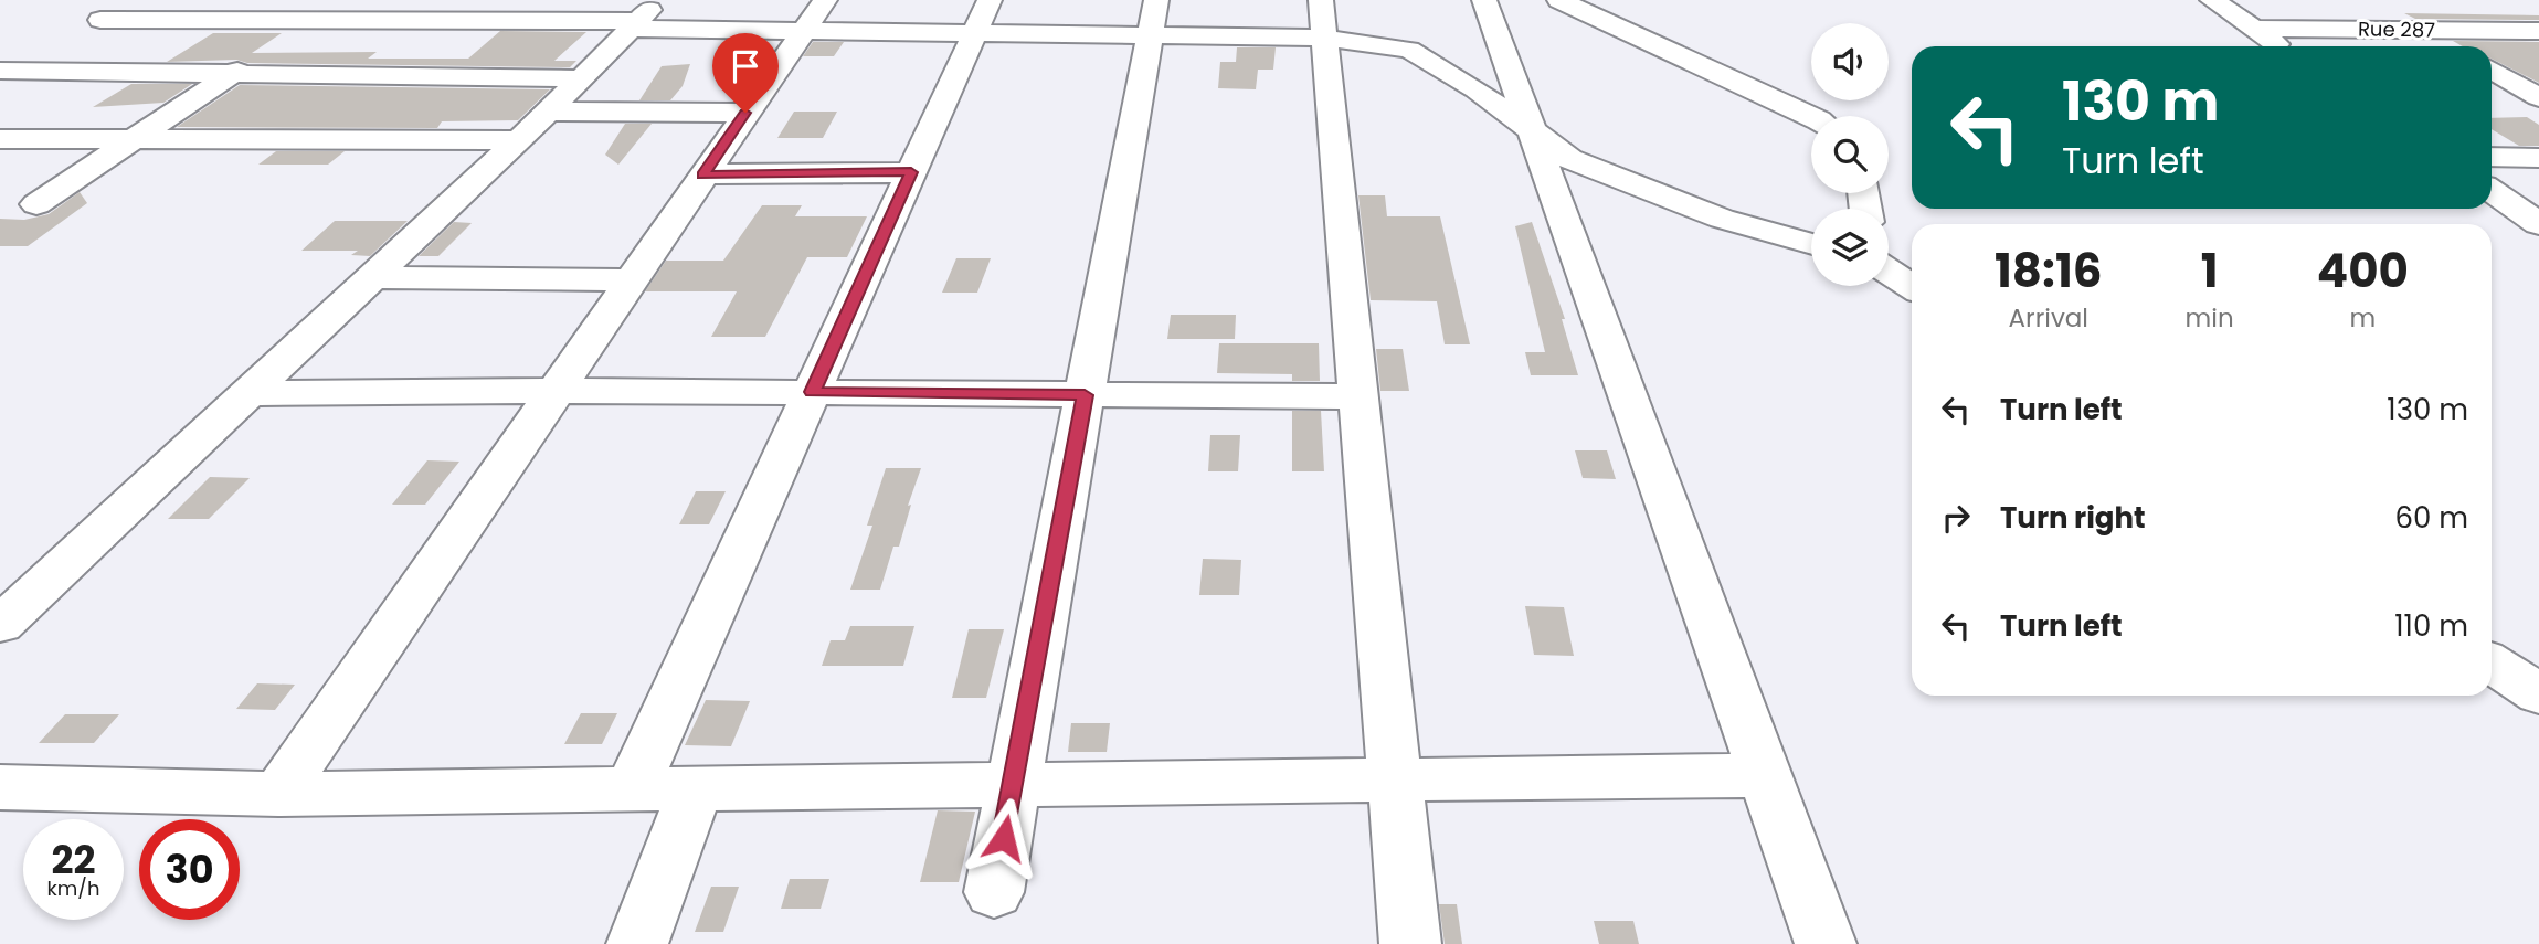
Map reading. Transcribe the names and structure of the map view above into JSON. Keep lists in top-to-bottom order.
{
  "streets": {
    "street": ["Rue 287"]
  },
  "page": {
    "turn": ["130 m", "Turn left"],
    "eta": [
      "18:16",
      "Arrival",
      "1",
      "min",
      "400",
      "m"
    ],
    "list": [
      {
        "name": "Turn left",
        "value": "130 m"
      },
      {
        "name": "Turn right",
        "value": "60 m"
      },
      {
        "name": "Turn left",
        "value": "110 m"
      }
    ],
    "speed": "22 km/h",
    "limit": "30"
  }
}
